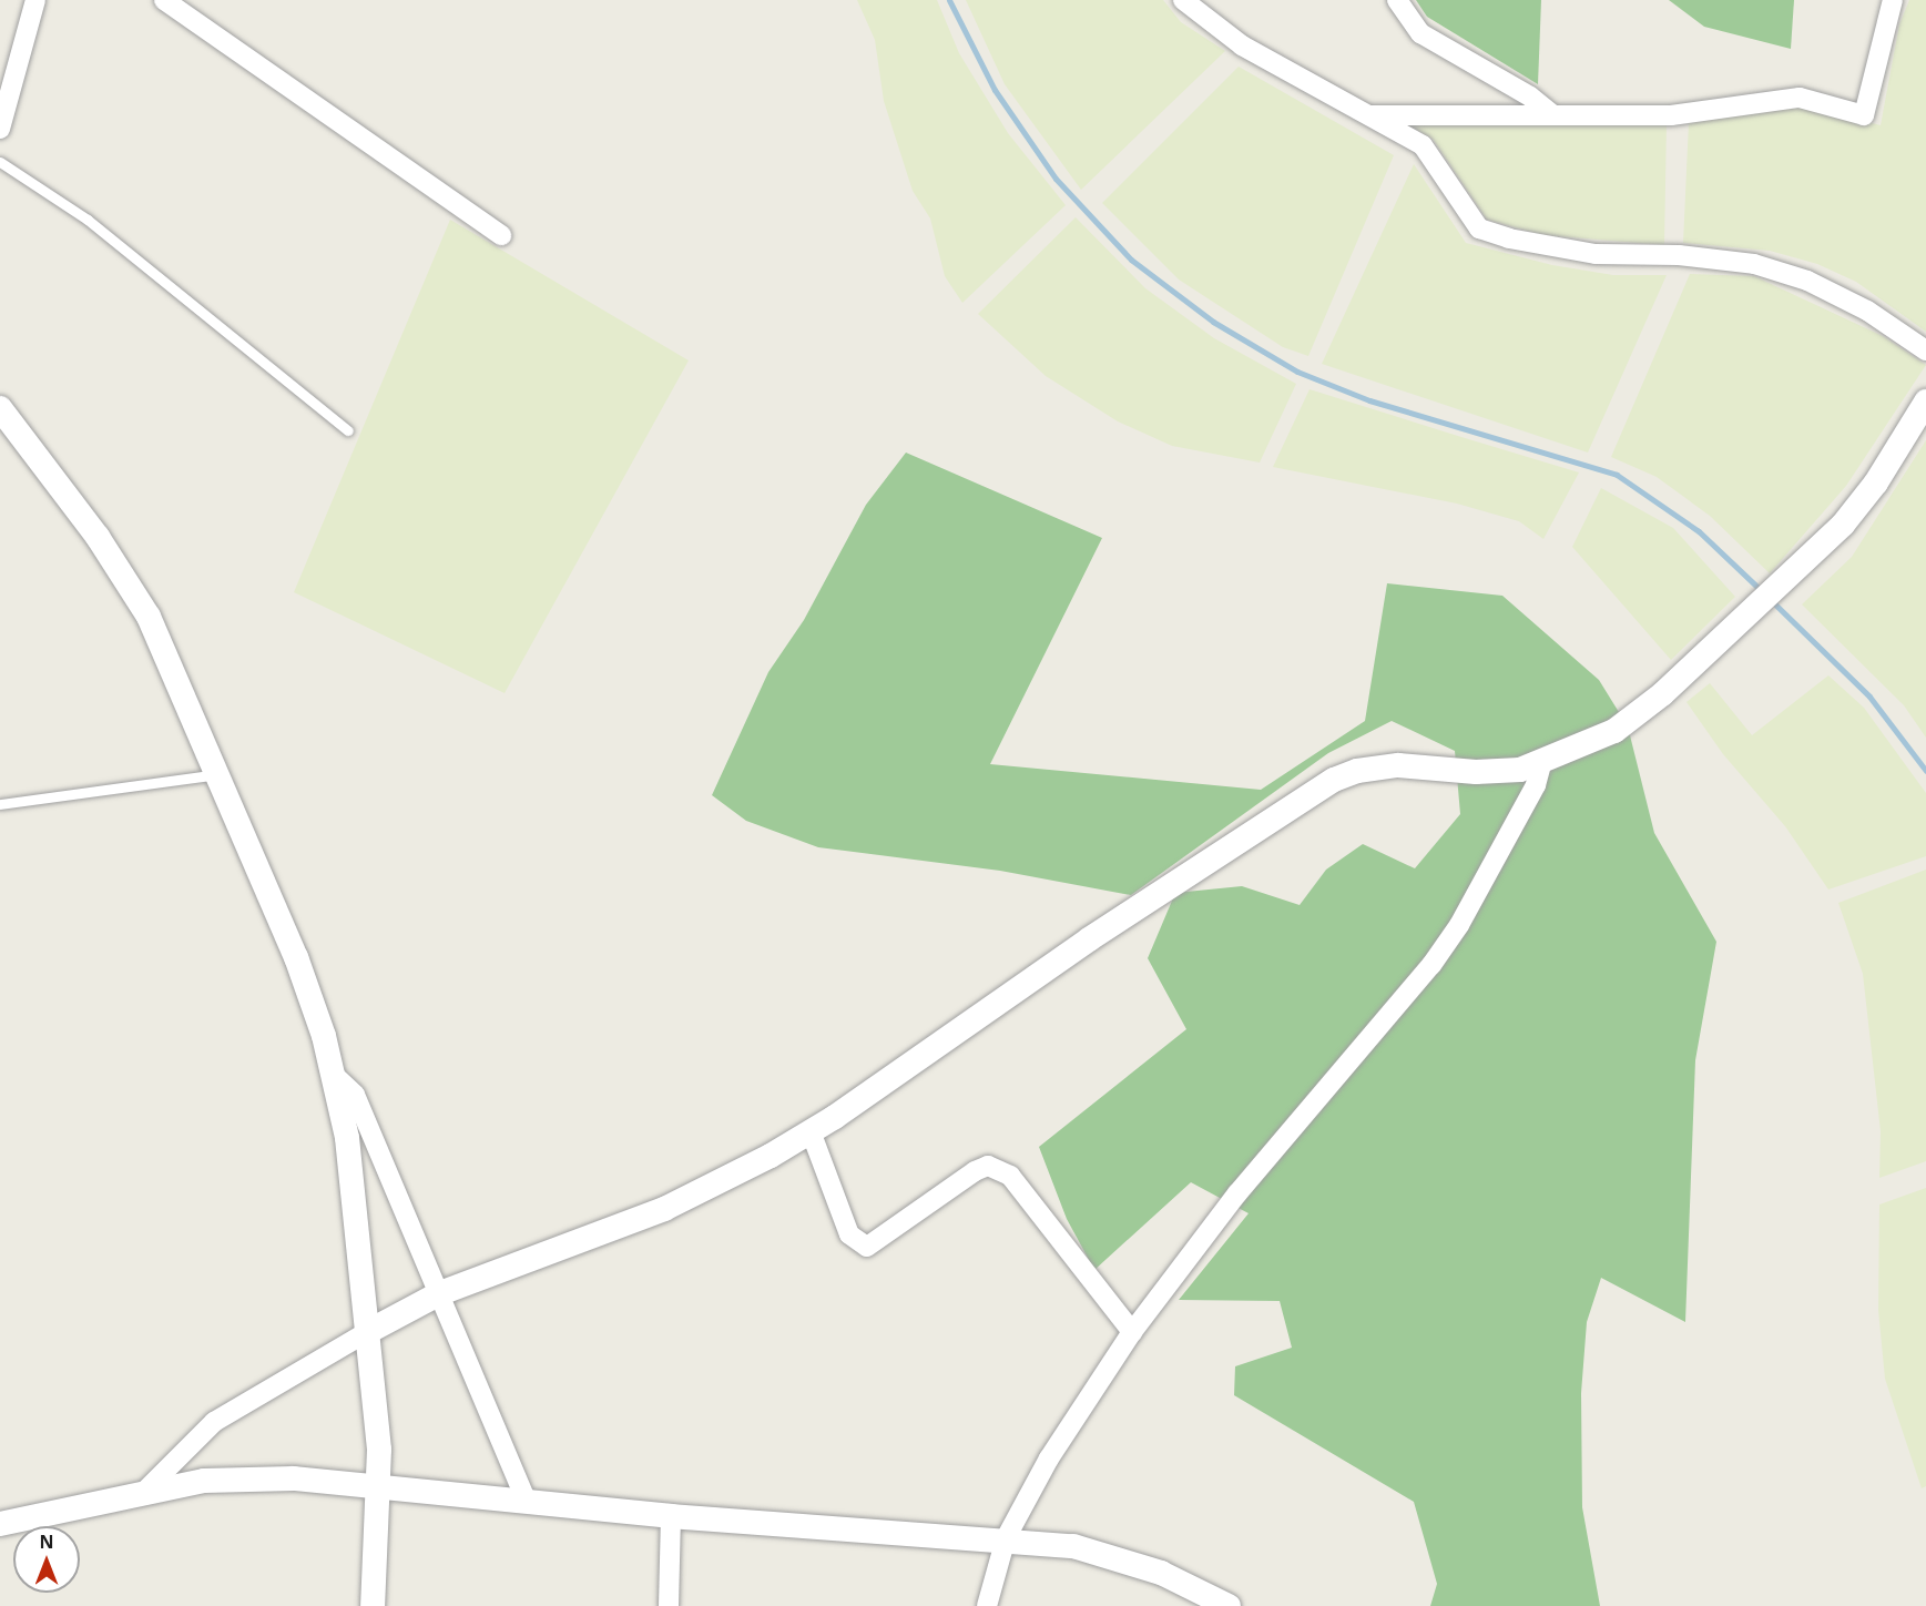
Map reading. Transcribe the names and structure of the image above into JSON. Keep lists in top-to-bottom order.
{
  "north": "top"
}
